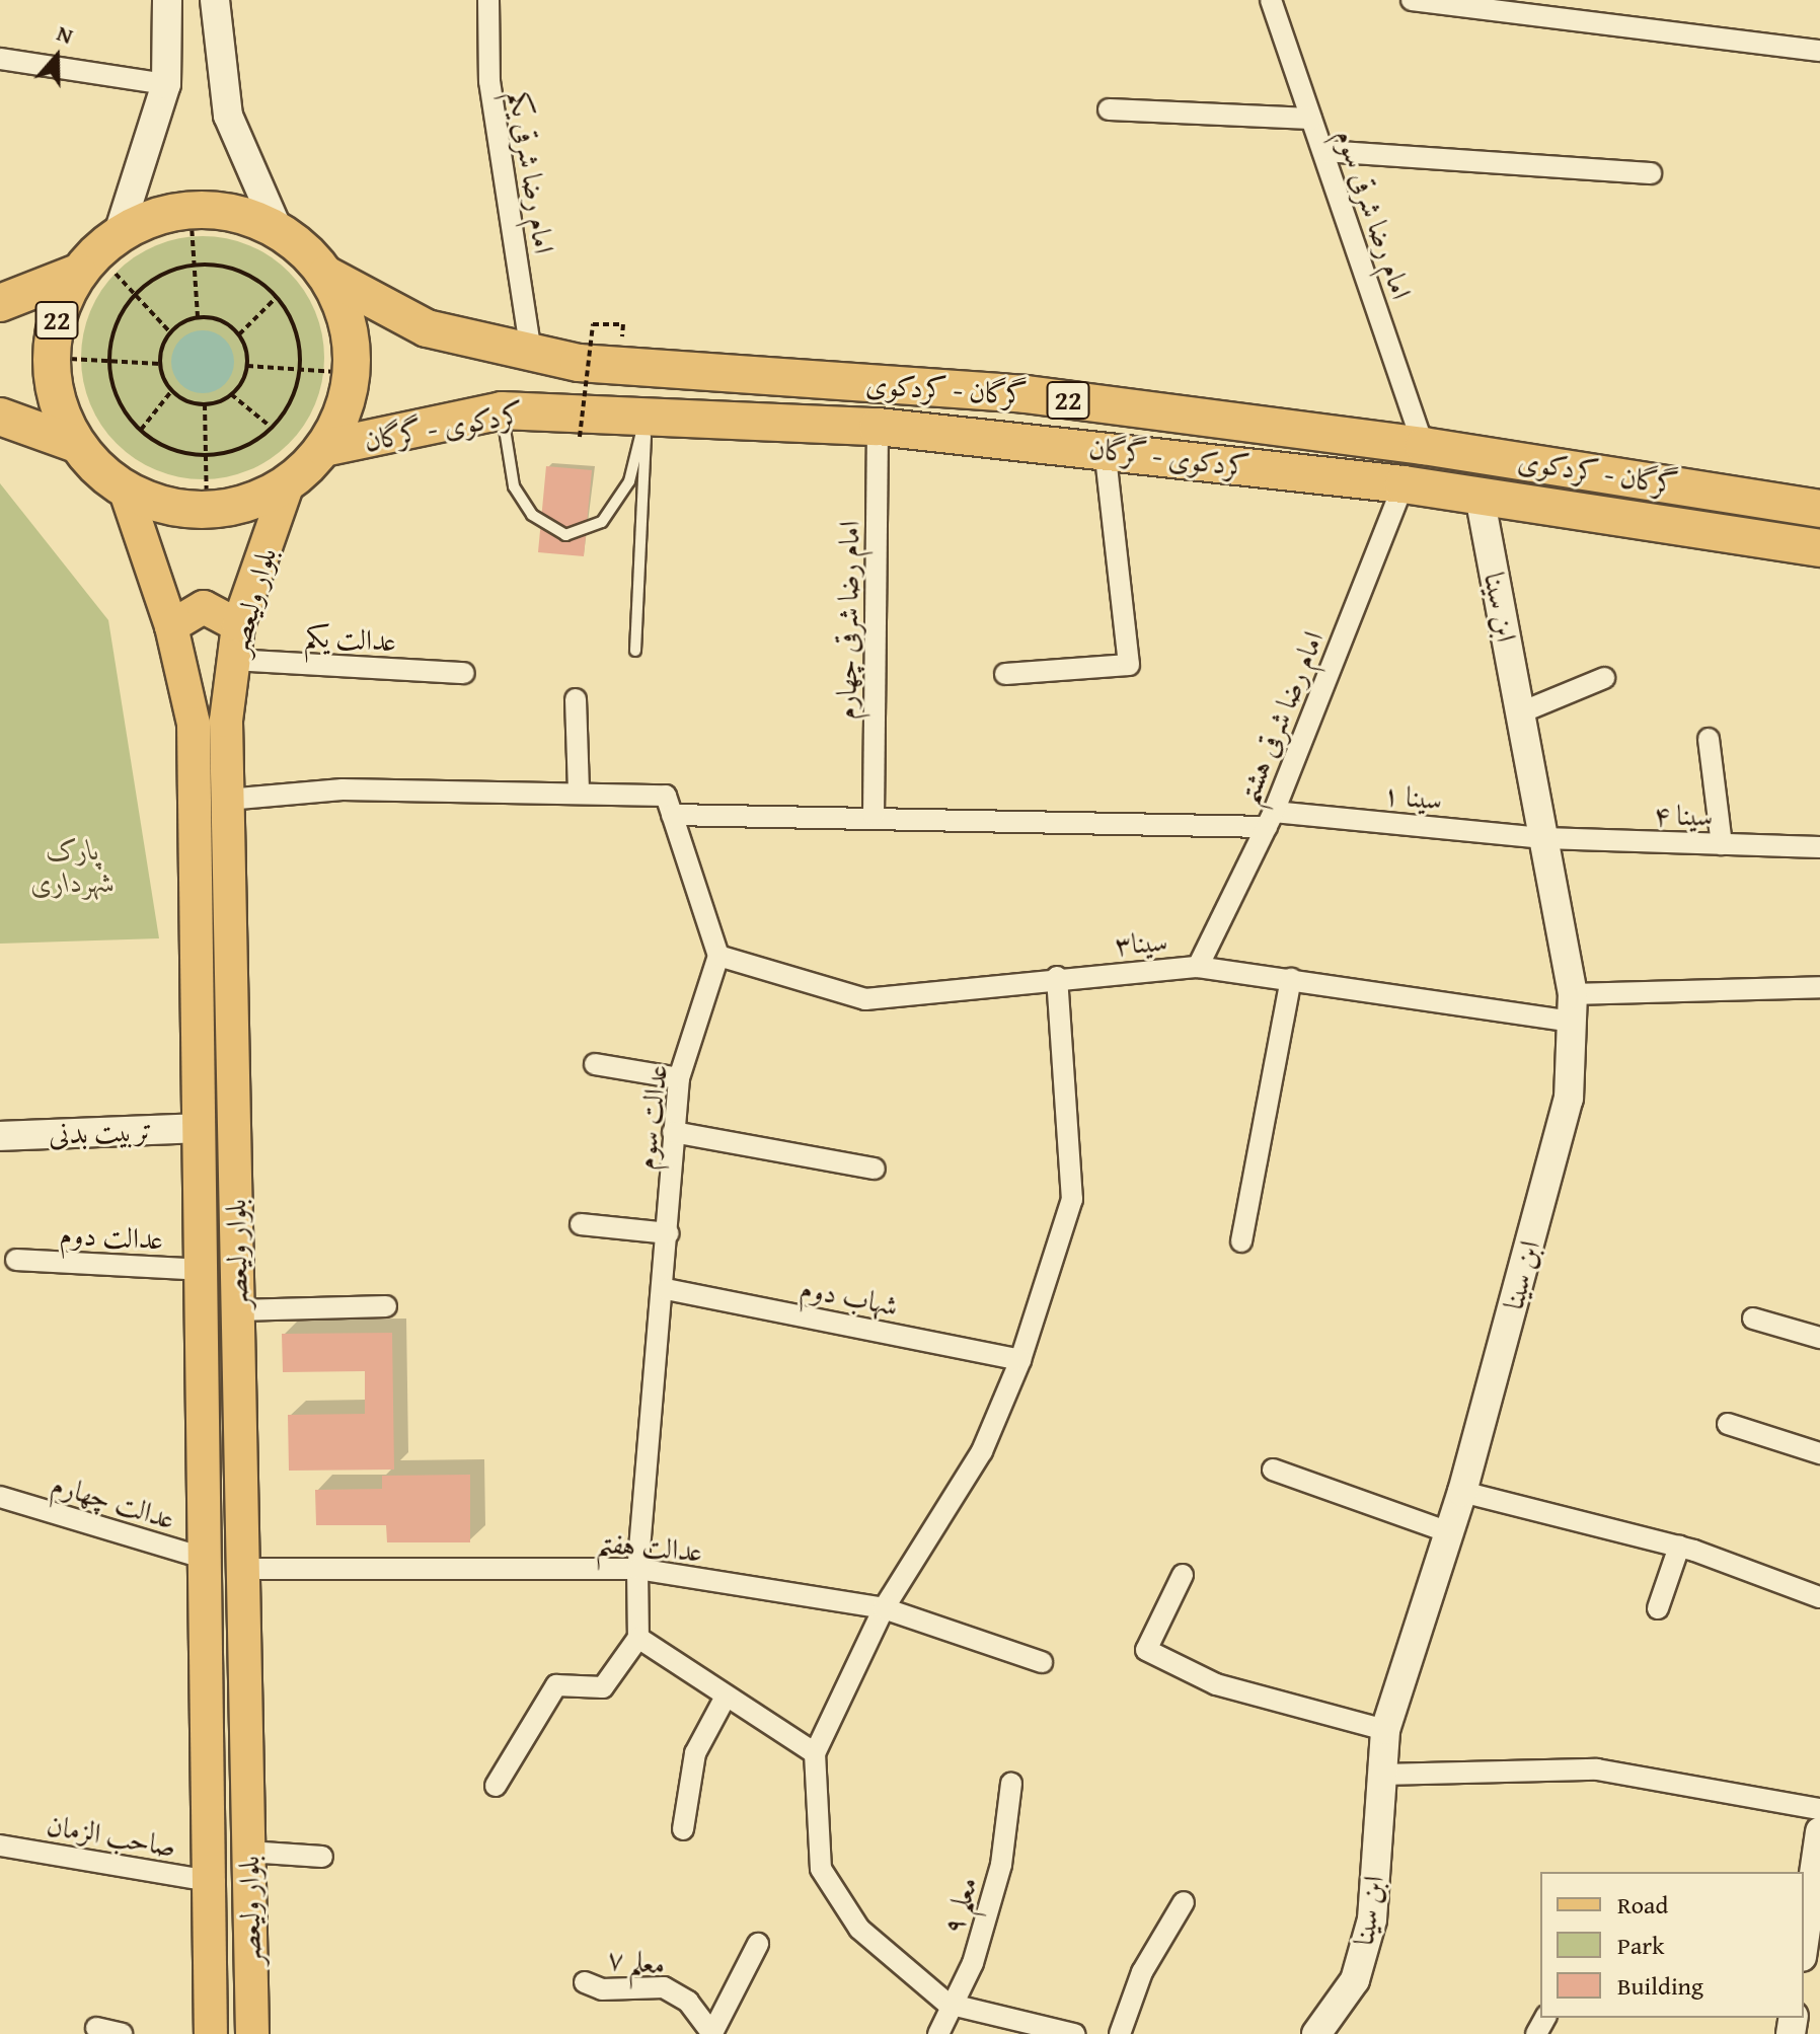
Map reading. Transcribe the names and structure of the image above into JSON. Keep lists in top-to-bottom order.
{
  "streets": {
    "highway": ["22", "گرگان - کردکوی", "کردکوی - گرگان"],
    "main road": ["بلوار ولیعصر"],
    "street": [
      "امام رضا شرقی یکم",
      "امام رضا شرقی سوم",
      "ابن سینا",
      "امام رضا شرقی چهارم",
      "عدالت یکم",
      "امام رضا شرقی هشتم",
      "سینا ۱",
      "سینا ۴",
      "سینا۳",
      "عدالت سوم",
      "تربیت بدنی",
      "عدالت دوم",
      "شهاب دوم",
      "عدالت چهارم",
      "عدالت هفتم",
      "صاحب الزمان",
      "معلم ۹",
      "معلم ۷"
    ]
  },
  "crossings": [
    ["امام رضا شرقی یکم", "گرگان - کردکوی"],
    ["امام رضا شرقی سوم", "گرگان - کردکوی"],
    ["22", "گرگان - کردکوی"],
    ["22", "کردکوی - گرگان"],
    ["22", "بلوار ولیعصر"],
    ["کردکوی - گرگان", "ابن سینا"],
    ["کردکوی - گرگان", "امام رضا شرقی چهارم"],
    ["کردکوی - گرگان", "امام رضا شرقی هشتم"],
    ["بلوار ولیعصر", "عدالت یکم"],
    ["بلوار ولیعصر", "تربیت بدنی"],
    ["بلوار ولیعصر", "عدالت دوم"],
    ["بلوار ولیعصر", "عدالت چهارم"],
    ["بلوار ولیعصر", "عدالت هفتم"],
    ["بلوار ولیعصر", "صاحب الزمان"],
    ["ابن سینا", "سینا ۱"],
    ["ابن سینا", "سینا ۴"],
    ["ابن سینا", "سینا۳"],
    ["امام رضا شرقی چهارم", "سینا ۱"],
    ["امام رضا شرقی هشتم", "سینا ۱"],
    ["امام رضا شرقی هشتم", "سینا۳"],
    ["سینا ۱", "سینا ۴"],
    ["سینا۳", "عدالت سوم"],
    ["عدالت سوم", "شهاب دوم"],
    ["عدالت سوم", "عدالت هفتم"]
  ],
  "parks": ["پارک شهرداری"],
  "legend": ["Road", "Park", "Building"],
  "north": "top"
}
